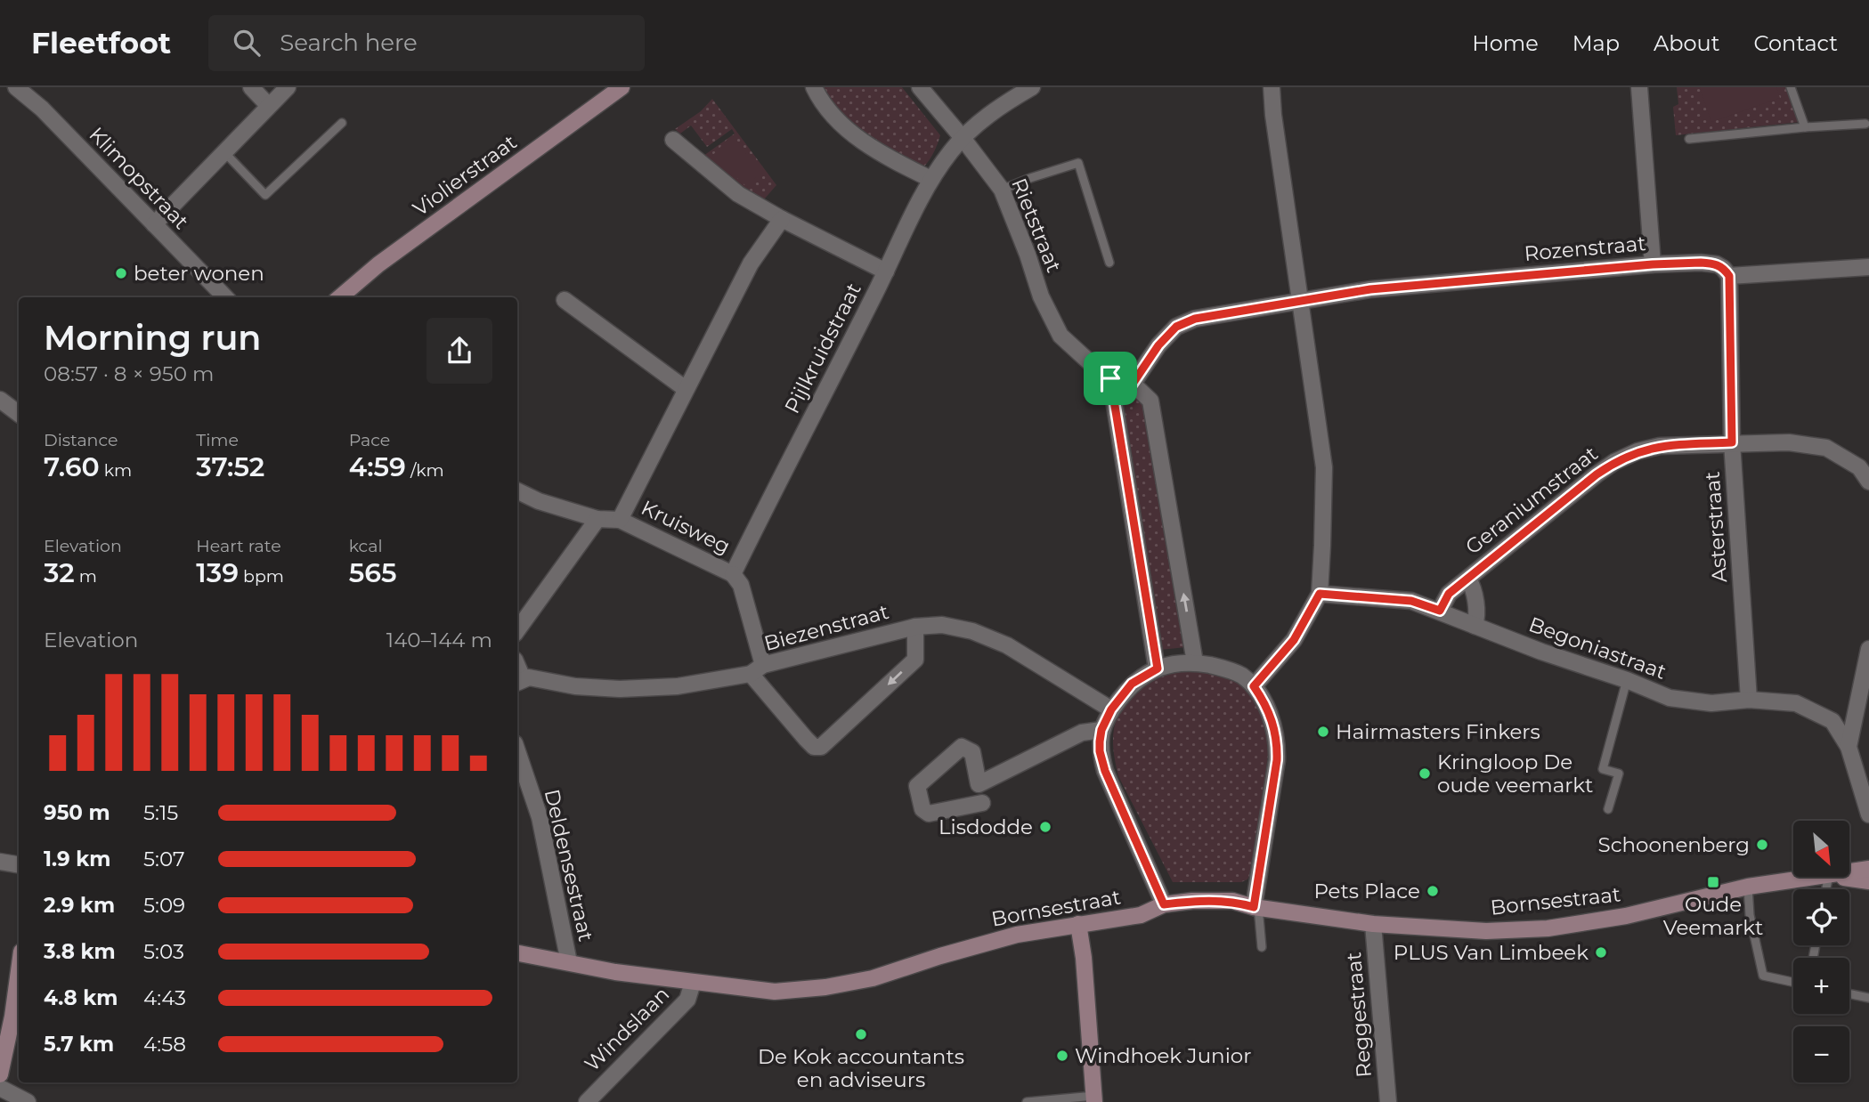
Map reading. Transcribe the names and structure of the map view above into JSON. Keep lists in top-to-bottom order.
{
  "streets": {
    "street": [
      "Violierstraat",
      "Klimopstraat",
      "Rietstraat",
      "Rozenstraat",
      "Pijlkruidstraat",
      "Geraniumstraat",
      "Kruisweg",
      "Asterstraat",
      "Biezenstraat",
      "Begoniastraat",
      "Deldensestraat",
      "Bornsestraat",
      "Reggestraat",
      "Windslaan"
    ]
  },
  "crossings": [
    ["Rietstraat", "Rozenstraat"],
    ["Rietstraat", "Pijlkruidstraat"],
    ["Rozenstraat", "Asterstraat"],
    ["Pijlkruidstraat", "Kruisweg"],
    ["Geraniumstraat", "Asterstraat"],
    ["Geraniumstraat", "Begoniastraat"],
    ["Asterstraat", "Begoniastraat"],
    ["Deldensestraat", "Bornsestraat"],
    ["Bornsestraat", "Reggestraat"],
    ["Bornsestraat", "Windslaan"]
  ],
  "places": {
    "other": [
      "beter wonen",
      "Hairmasters Finkers",
      "Kringloop De oude veemarkt",
      "Lisdodde",
      "Schoonenberg",
      "Pets Place",
      "PLUS Van Limbeek",
      "De Kok accountants en adviseurs",
      "Windhoek Junior"
    ],
    "transit": ["Oude Veemarkt"]
  },
  "north": "bottom right",
  "page": {
    "header": "Fleetfoot",
    "search": "Search here",
    "nav": [
      "Home",
      "Map",
      "About",
      "Contact"
    ],
    "heading": ["Morning run", "08:57 · 8 × 950 m"],
    "stats": [
      ["Distance", "7.60 km"],
      ["Time", "37:52"],
      ["Pace", "4:59 /km"],
      ["Elevation", "32 m"],
      ["Heart rate", "139 bpm"],
      ["kcal", "565"]
    ],
    "chart": ["Elevation", "140–144 m"],
    "list": [
      {
        "name": "950 m",
        "note": "5:15"
      },
      {
        "name": "1.9 km",
        "note": "5:07"
      },
      {
        "name": "2.9 km",
        "note": "5:09"
      },
      {
        "name": "3.8 km",
        "note": "5:03"
      },
      {
        "name": "4.8 km",
        "note": "4:43"
      },
      {
        "name": "5.7 km",
        "note": "4:58"
      }
    ],
    "map_buttons": ["+", "−"]
  }
}
